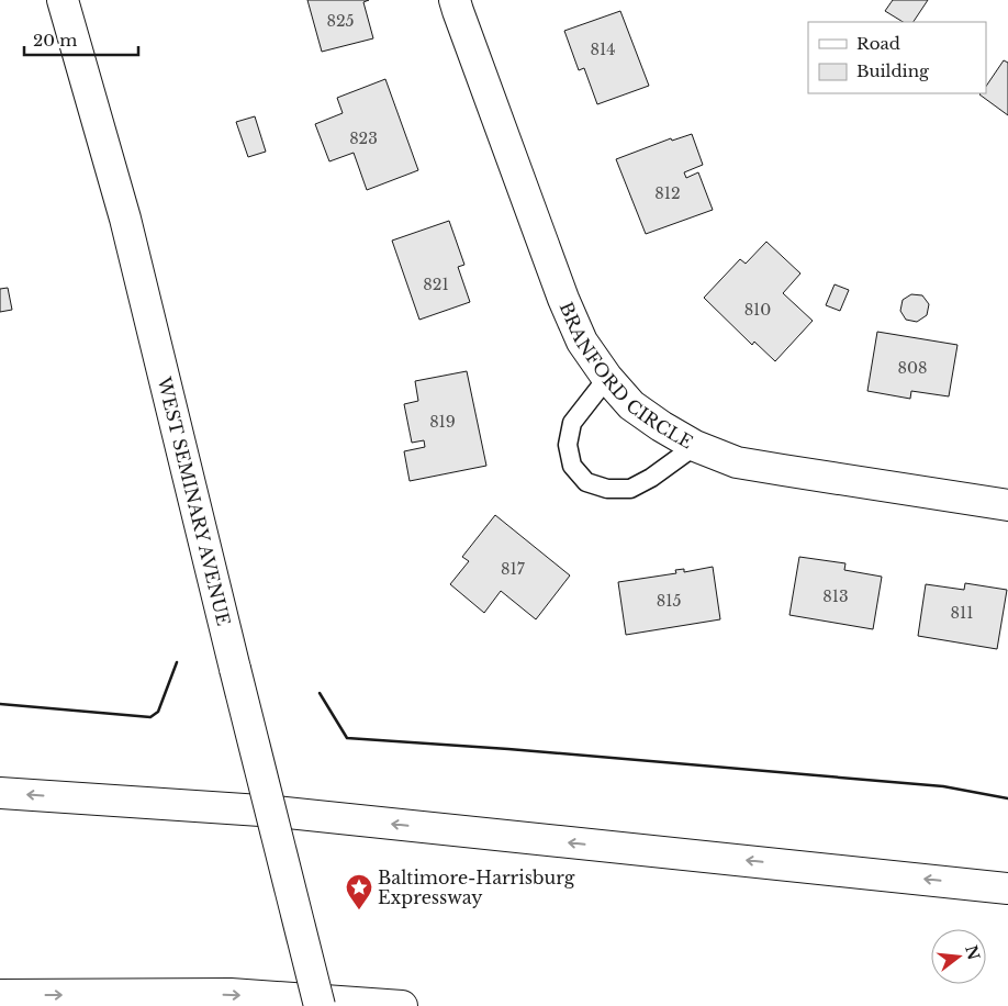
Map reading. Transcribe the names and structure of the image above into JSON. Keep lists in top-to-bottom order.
{
  "streets": {
    "main road": ["BRANFORD CIRCLE", "WEST SEMINARY AVENUE"]
  },
  "places": {
    "place": ["Baltimore-Harrisburg Expressway"]
  },
  "house_numbers": [
    "825",
    "814",
    "823",
    "812",
    "821",
    "810",
    "808",
    "819",
    "817",
    "813",
    "815",
    "811"
  ],
  "legend": ["Road", "Building"],
  "scale_bar": "20 m",
  "north": "right"
}
